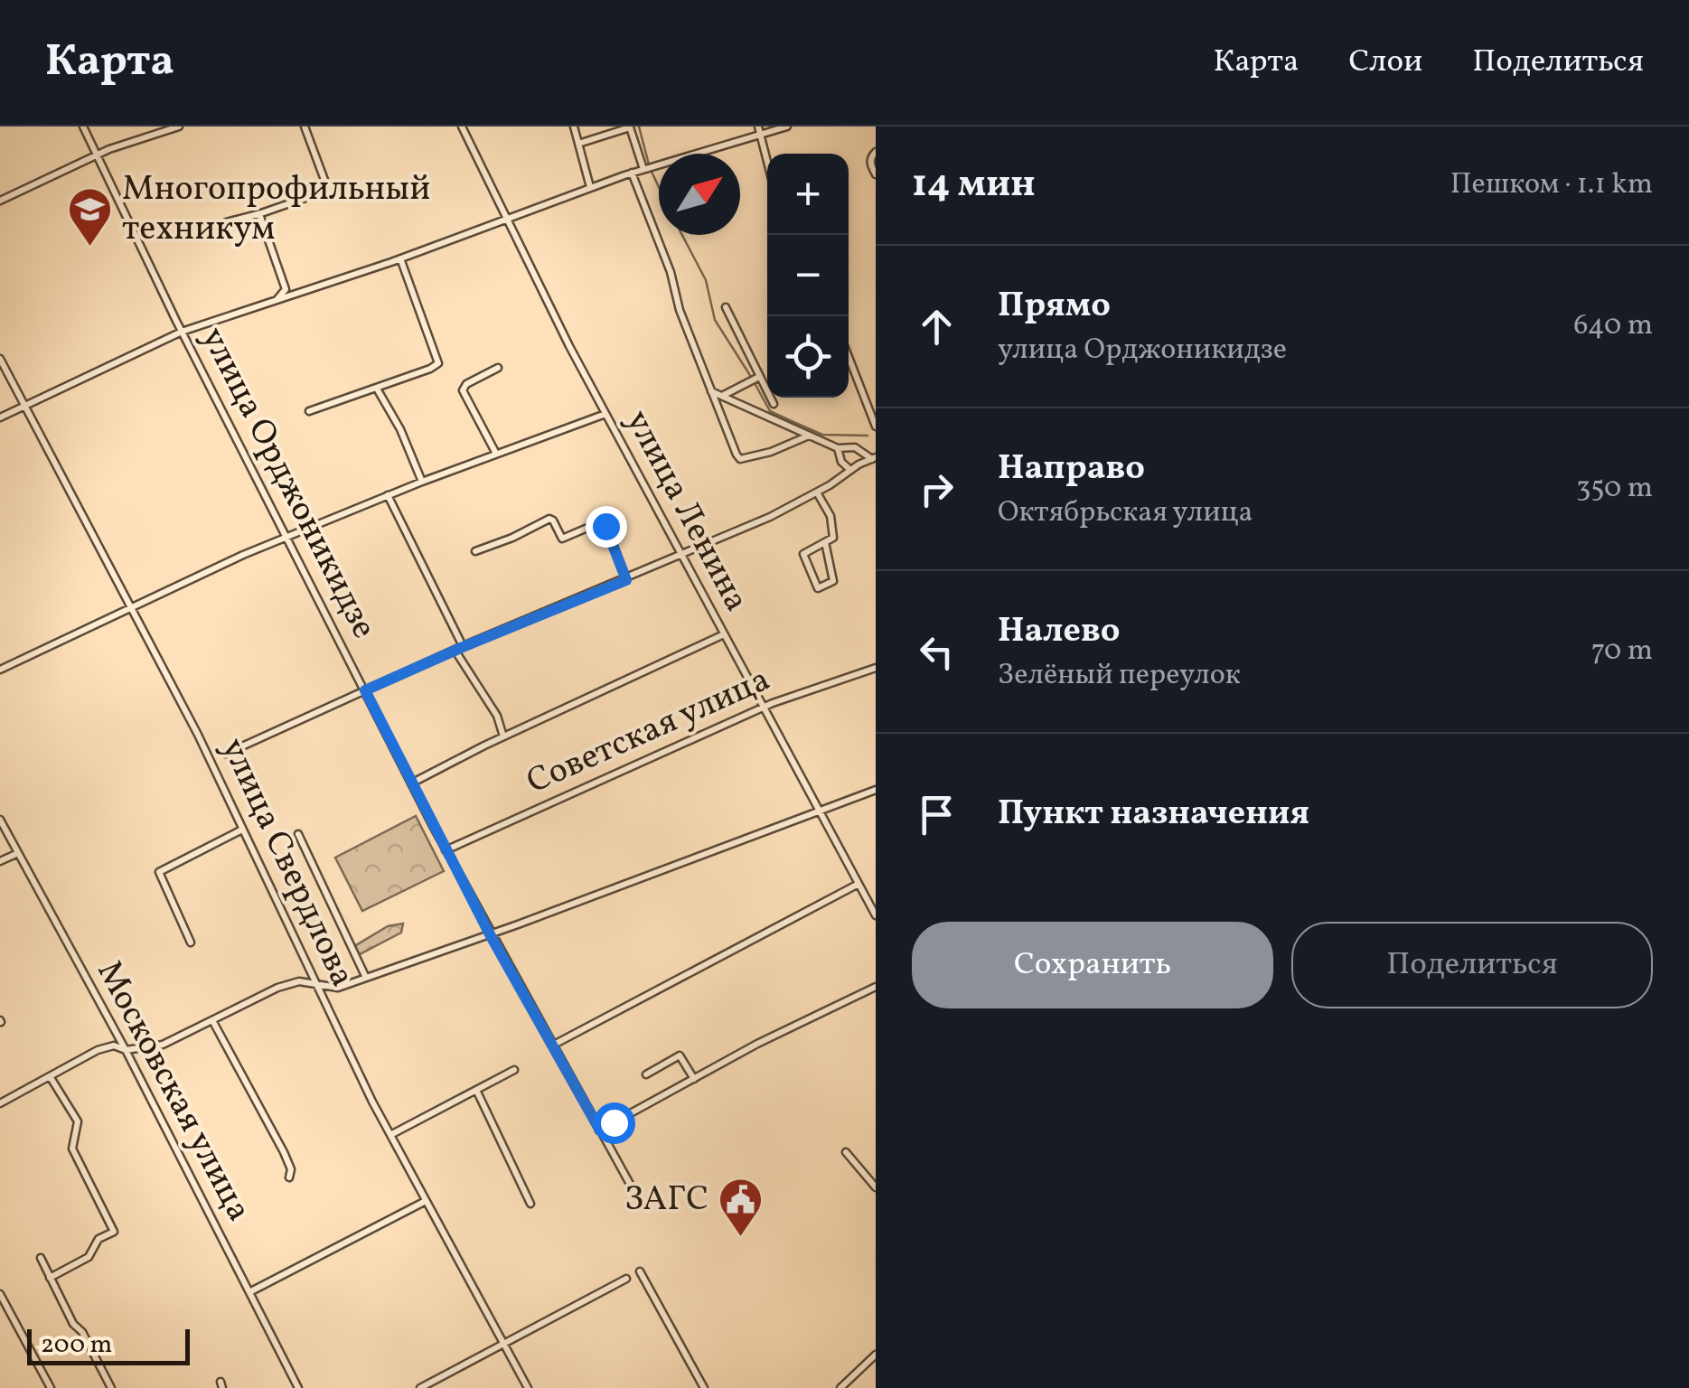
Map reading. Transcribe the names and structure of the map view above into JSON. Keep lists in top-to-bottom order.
{
  "streets": {
    "street": [
      "улица Орджоникидзе",
      "улица Ленина",
      "Советская улица",
      "улица Свердлова",
      "Московская улица"
    ]
  },
  "crossings": [
    ["улица Орджоникидзе", "Советская улица"],
    ["улица Ленина", "Советская улица"]
  ],
  "places": {
    "school or university": ["Многопрофильный техникум"],
    "public building": ["ЗАГС"]
  },
  "scale_bar": "200 m",
  "north": "top right",
  "page": {
    "header": "Карта",
    "nav": ["Карта", "Слои", "Поделиться"],
    "heading": ["14 мин", "Пешком · 1.1 km"],
    "map_buttons": ["+", "−"],
    "list": [
      ["Прямо", "улица Орджоникидзе", "640 m"],
      ["Направо", "Октябрьская улица", "350 m"],
      ["Налево", "Зелёный переулок", "70 m"],
      "Пункт назначения"
    ],
    "buttons": ["Сохранить", "Поделиться"],
    "scale": "200 m"
  }
}
